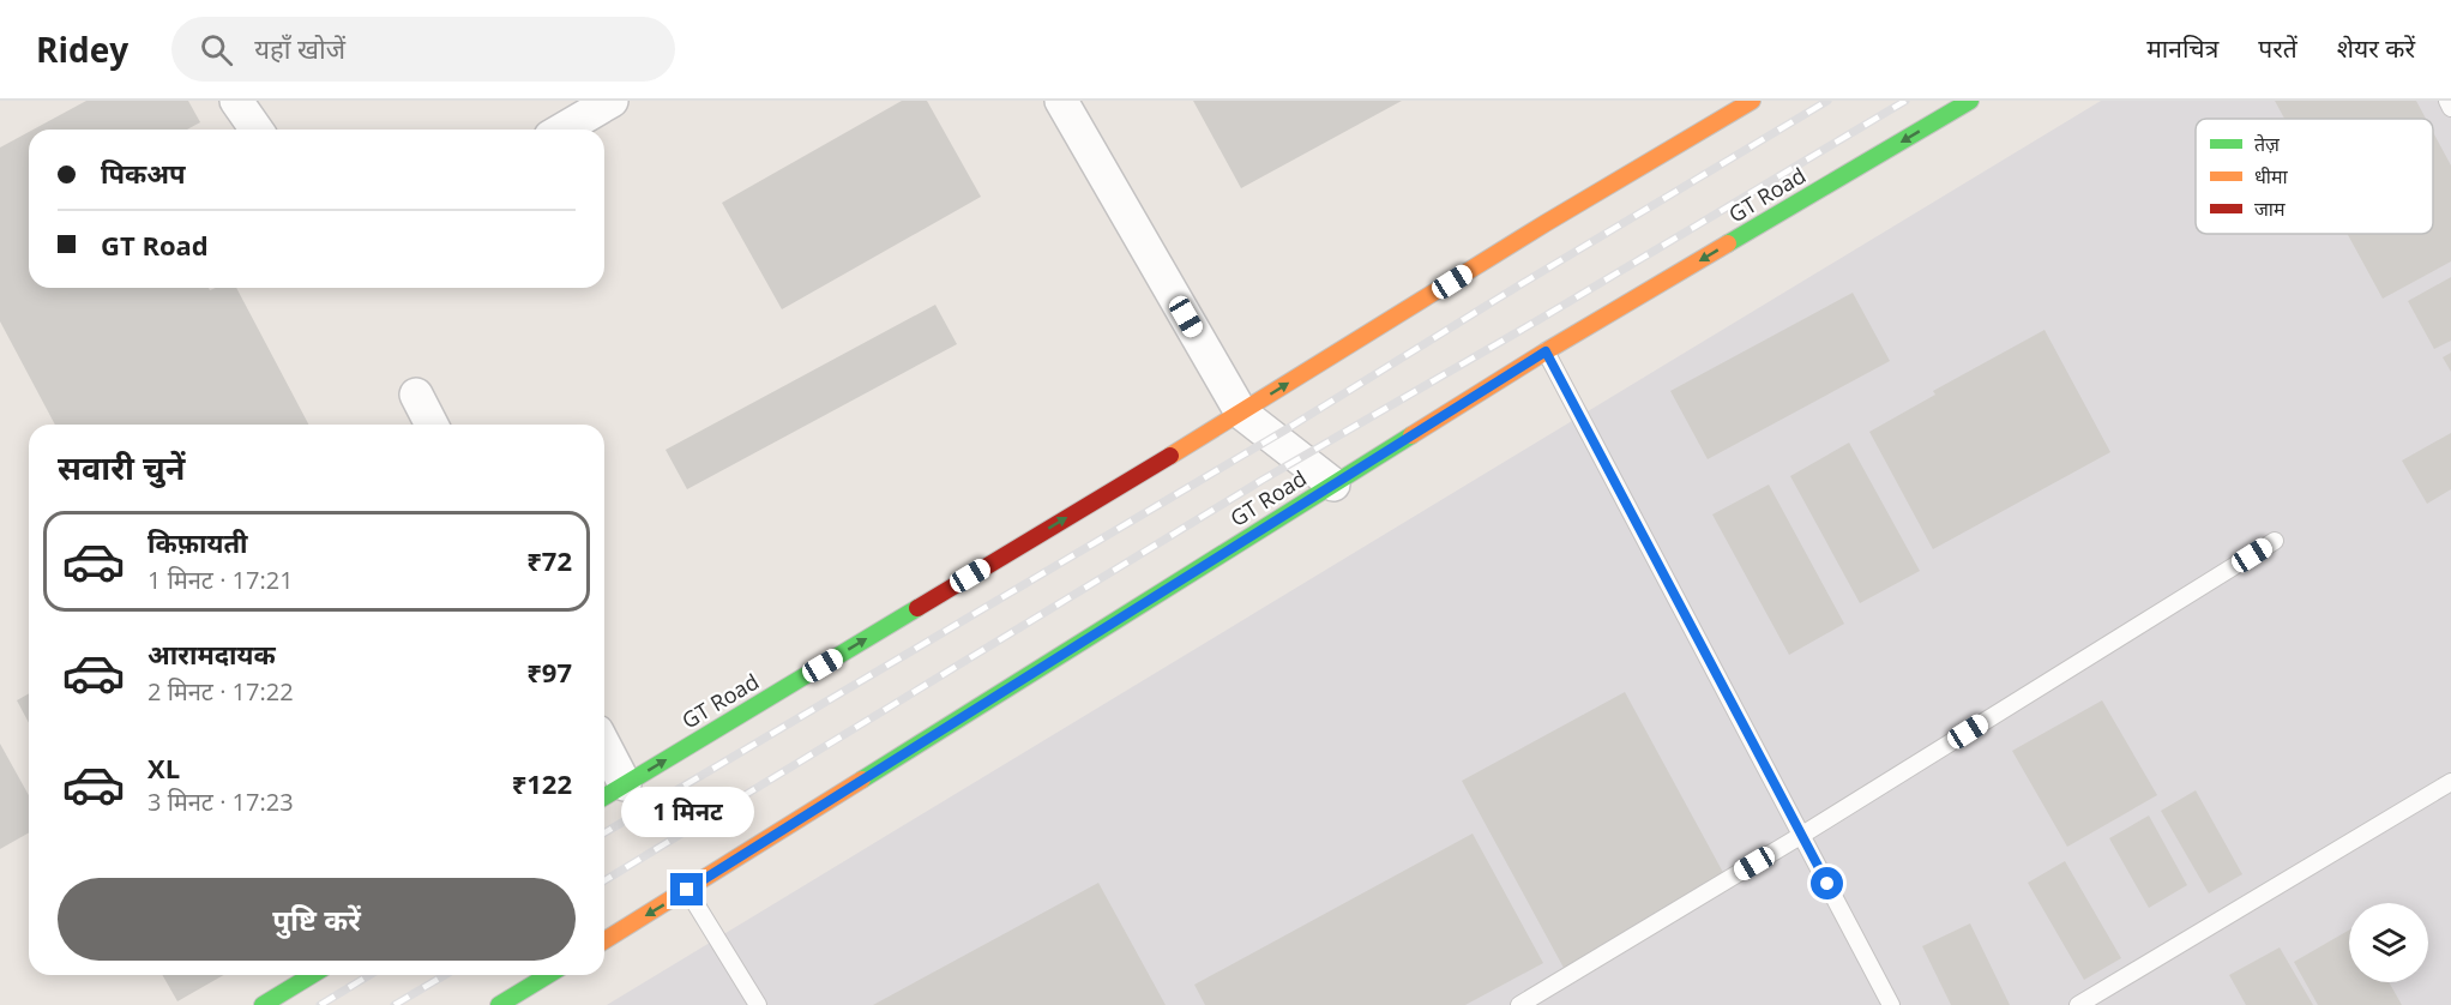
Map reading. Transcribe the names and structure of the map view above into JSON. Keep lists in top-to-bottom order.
{
  "streets": {
    "highway": ["GT Road"]
  },
  "legend": ["तेज़", "धीमा", "जाम"],
  "page": {
    "header": "Ridey",
    "search": "यहाँ खोजें",
    "nav": ["मानचित्र", "परतें", "शेयर करें"],
    "banner": ["पिकअप", "GT Road"],
    "heading": "सवारी चुनें",
    "list": [
      {
        "name": "किफ़ायती",
        "note": "1 मिनट · 17:21",
        "value": "₹72"
      },
      {
        "name": "आरामदायक",
        "note": "2 मिनट · 17:22",
        "value": "₹97"
      },
      {
        "name": "XL",
        "note": "3 मिनट · 17:23",
        "value": "₹122"
      }
    ],
    "bubble": "1 मिनट",
    "buttons": "पुष्टि करें"
  }
}
